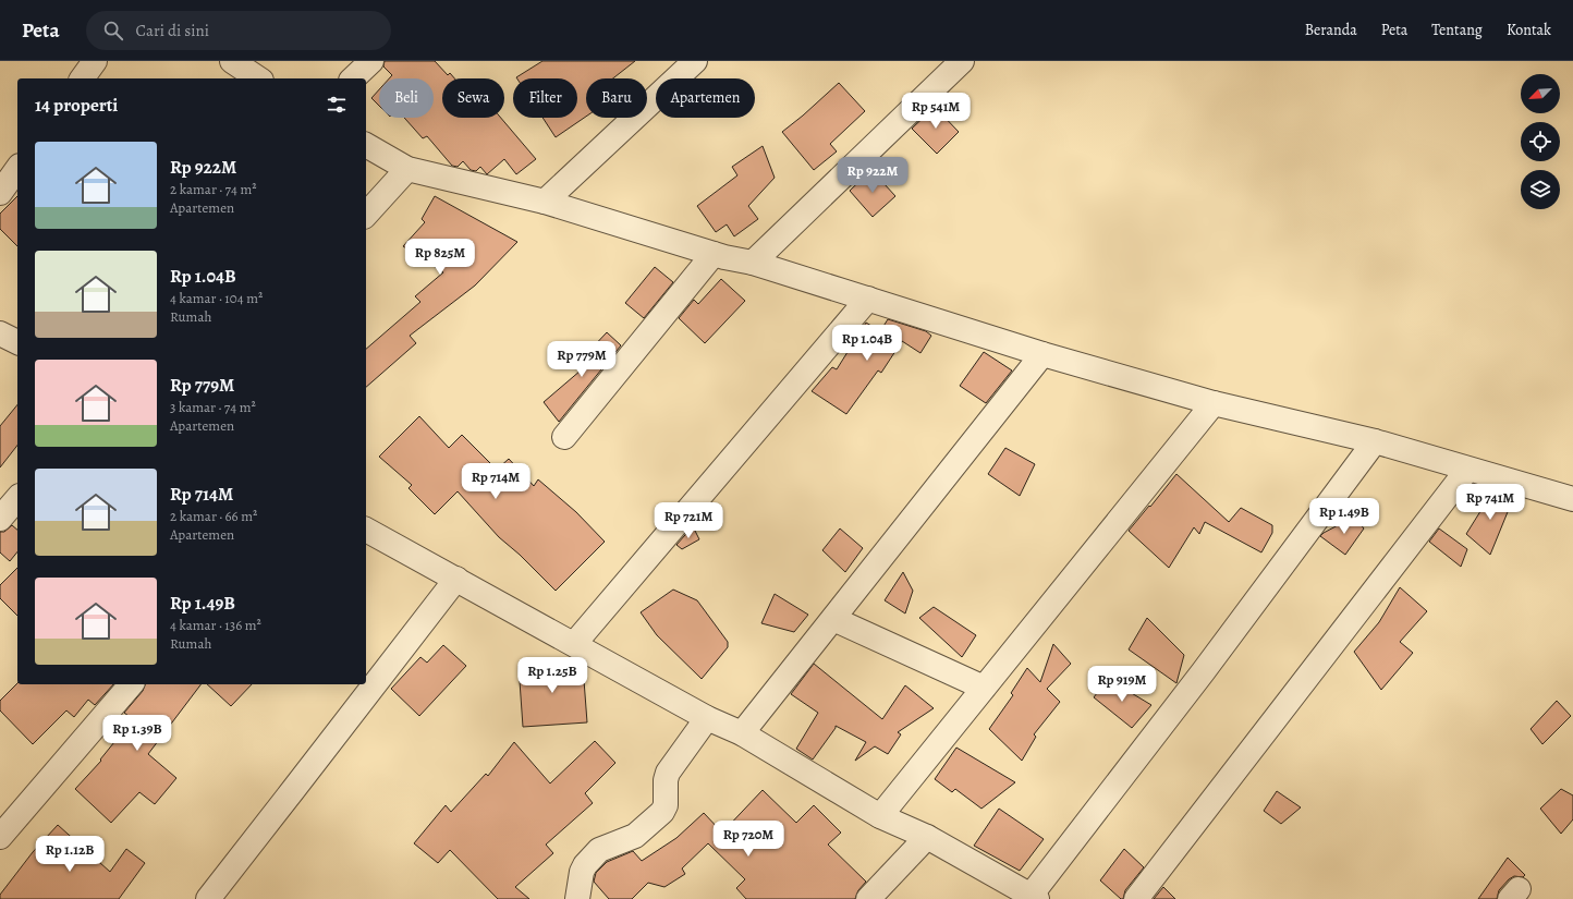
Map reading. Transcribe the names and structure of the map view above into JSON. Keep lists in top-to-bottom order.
{
  "north": "bottom left",
  "page": {
    "header": "Peta",
    "search": "Cari di sini",
    "nav": [
      "Beranda",
      "Peta",
      "Tentang",
      "Kontak"
    ],
    "chip": [
      "Beli",
      "Sewa",
      "Filter",
      "Baru",
      "Apartemen"
    ],
    "heading": "14 properti",
    "price": [
      "Rp 541M",
      "Rp 922M",
      "Rp 825M",
      "Rp 1.04B",
      "Rp 779M",
      "Rp 714M",
      "Rp 741M",
      "Rp 1.49B",
      "Rp 721M",
      "Rp 1.25B",
      "Rp 919M",
      "Rp 1.39B",
      "Rp 720M",
      "Rp 1.12B"
    ],
    "list": [
      {
        "name": "Rp 922M",
        "note": "2 kamar · 74 m² · Apartemen"
      },
      {
        "name": "Rp 1.04B",
        "note": "4 kamar · 104 m² · Rumah"
      },
      {
        "name": "Rp 779M",
        "note": "3 kamar · 74 m² · Apartemen"
      },
      {
        "name": "Rp 714M",
        "note": "2 kamar · 66 m² · Apartemen"
      },
      {
        "name": "Rp 1.49B",
        "note": "4 kamar · 136 m² · Rumah"
      }
    ]
  }
}
